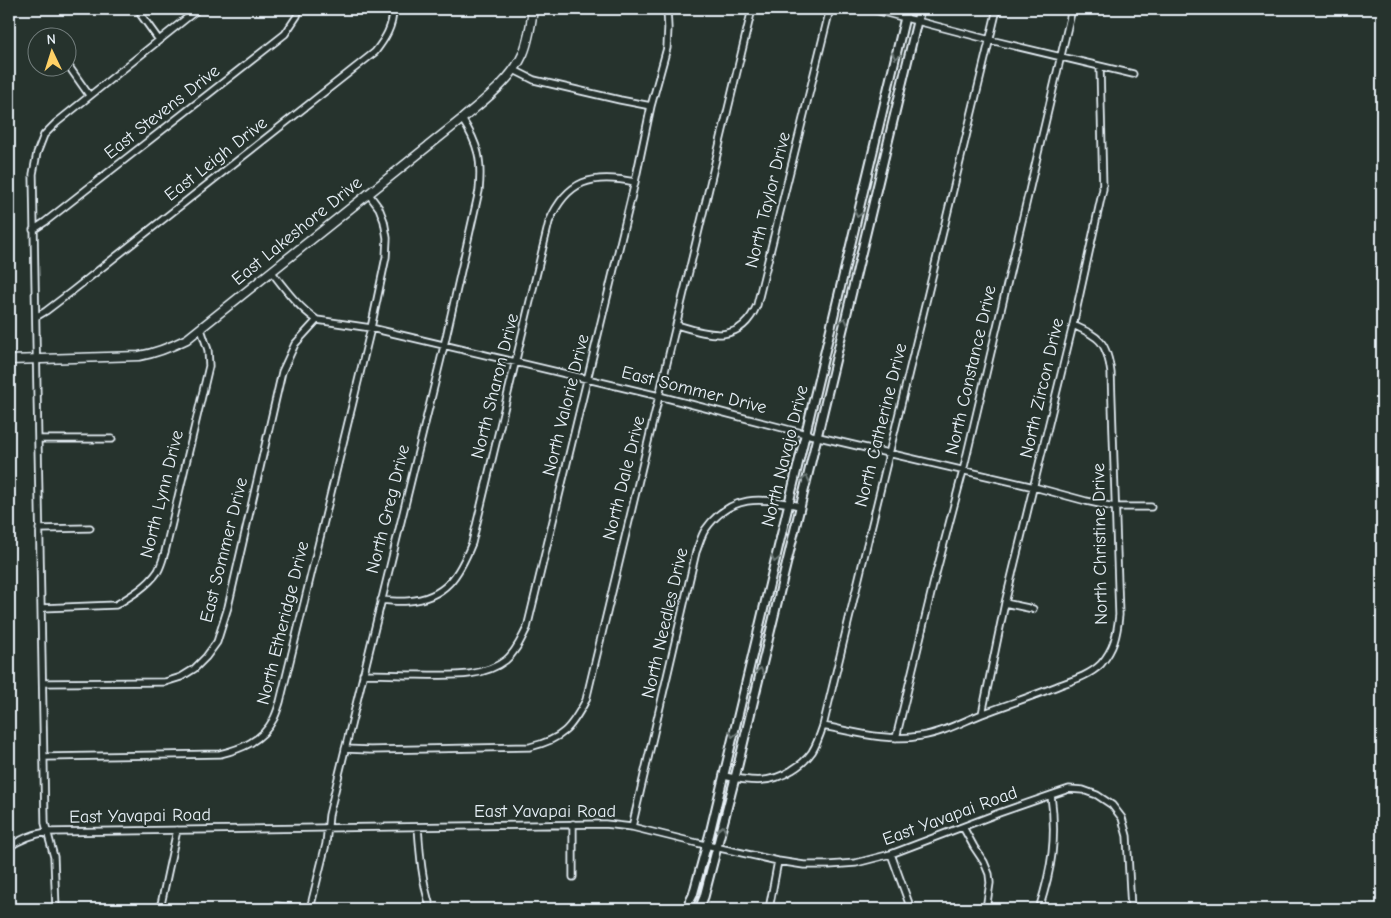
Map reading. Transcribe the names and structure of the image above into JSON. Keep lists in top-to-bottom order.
{
  "streets": {
    "main road": ["East Lakeshore Drive"],
    "street": [
      "East Stevens Drive",
      "East Leigh Drive",
      "North Taylor Drive",
      "North Constance Drive",
      "North Sharon Drive",
      "North Zircon Drive",
      "East Sommer Drive",
      "North Valorie Drive",
      "North Catherine Drive",
      "North Navajo Drive",
      "North Dale Drive",
      "North Lynn Drive",
      "North Greg Drive",
      "North Christine Drive",
      "North Etheridge Drive",
      "North Needles Drive",
      "East Yavapai Road"
    ]
  },
  "crossings": [
    ["North Taylor Drive", "North Dale Drive"],
    ["East Lakeshore Drive", "North Lynn Drive"],
    ["East Lakeshore Drive", "North Greg Drive"],
    ["East Lakeshore Drive", "North Etheridge Drive"],
    ["North Constance Drive", "East Sommer Drive"],
    ["North Constance Drive", "North Christine Drive"],
    ["North Sharon Drive", "East Sommer Drive"],
    ["North Sharon Drive", "North Valorie Drive"],
    ["North Sharon Drive", "North Greg Drive"],
    ["North Zircon Drive", "East Sommer Drive"],
    ["North Zircon Drive", "North Christine Drive"],
    ["East Sommer Drive", "North Valorie Drive"],
    ["East Sommer Drive", "North Catherine Drive"],
    ["East Sommer Drive", "North Navajo Drive"],
    ["East Sommer Drive", "North Dale Drive"],
    ["East Sommer Drive", "North Greg Drive"],
    ["East Sommer Drive", "North Christine Drive"],
    ["East Sommer Drive", "North Etheridge Drive"],
    ["North Valorie Drive", "North Greg Drive"],
    ["North Catherine Drive", "North Navajo Drive"],
    ["North Catherine Drive", "North Christine Drive"],
    ["North Navajo Drive", "North Needles Drive"],
    ["North Navajo Drive", "East Yavapai Road"],
    ["North Dale Drive", "North Greg Drive"],
    ["North Greg Drive", "East Yavapai Road"],
    ["North Needles Drive", "East Yavapai Road"]
  ],
  "north": "top"
}
